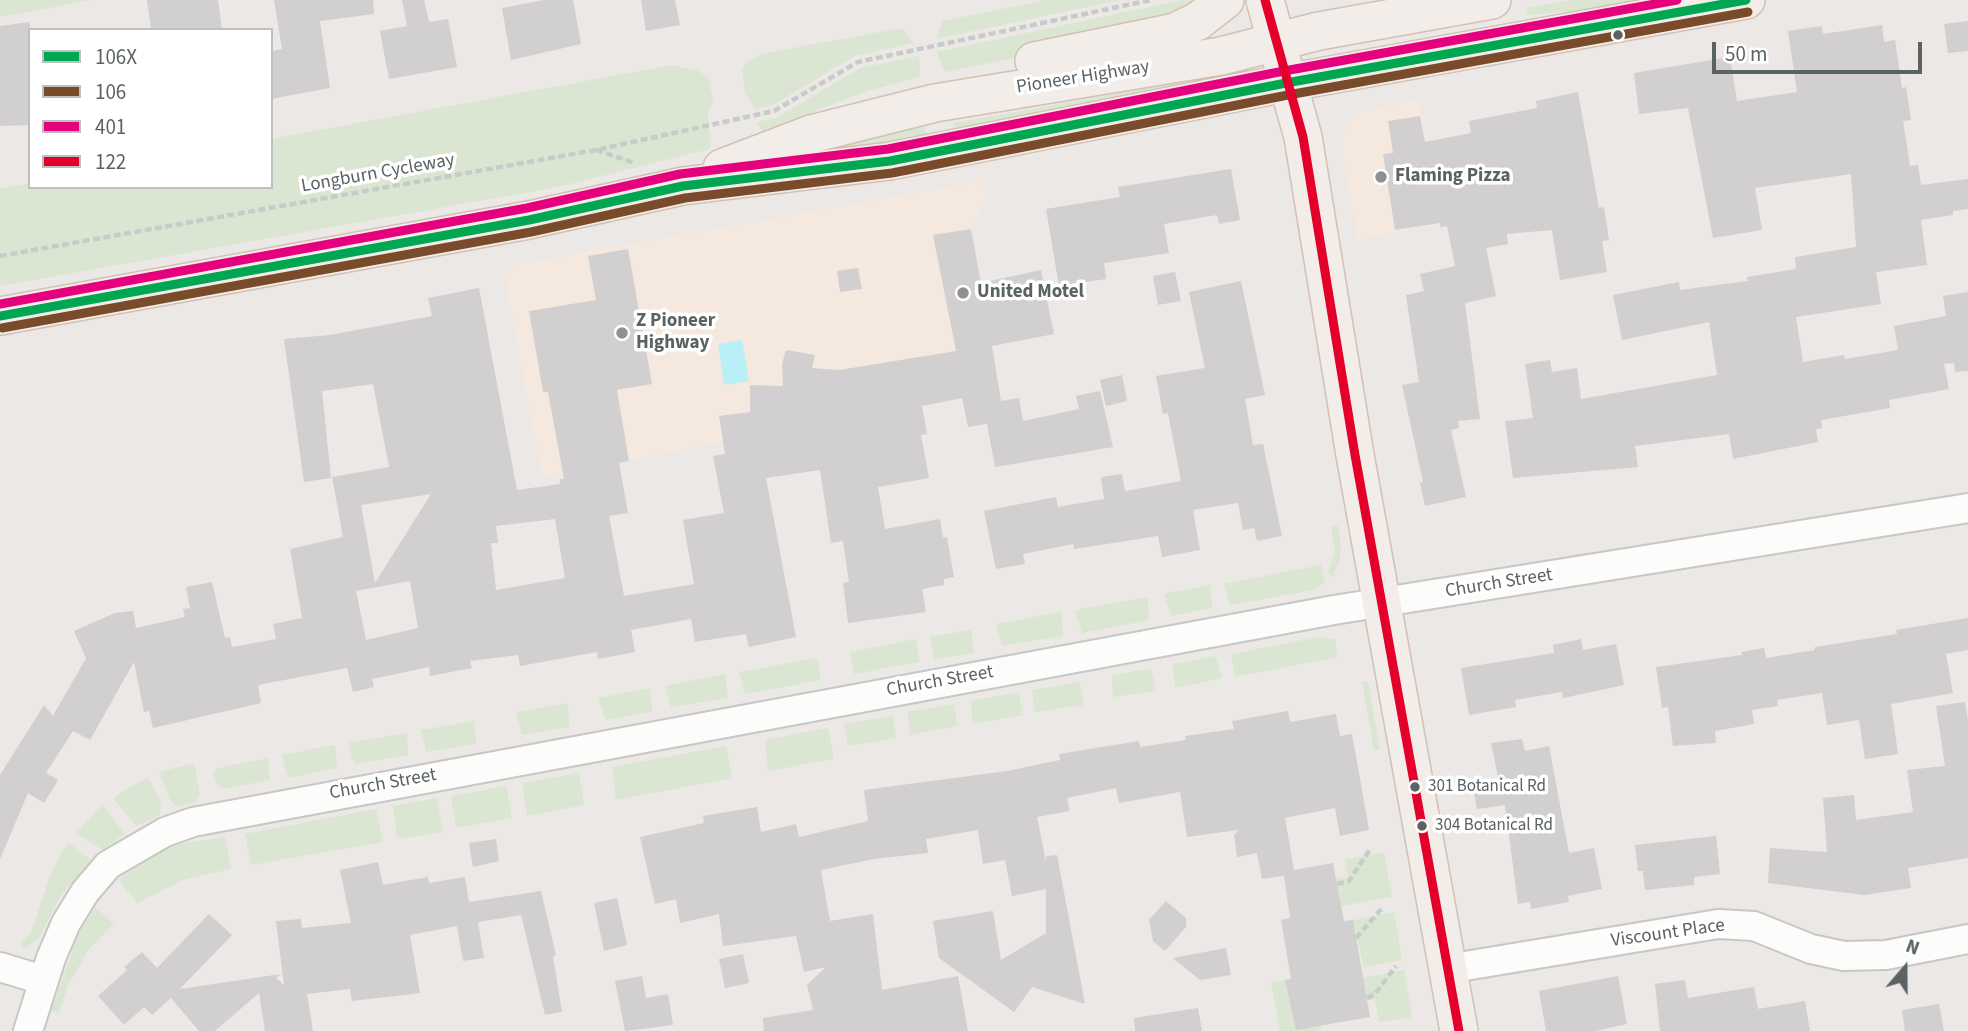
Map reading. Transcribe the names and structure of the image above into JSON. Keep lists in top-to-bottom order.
{
  "streets": {
    "main road": ["Pioneer Highway"],
    "street": ["Church Street", "Viscount Place"],
    "path": ["Longburn Cycleway"]
  },
  "places": [
    "Flaming Pizza",
    "United Motel",
    "Z Pioneer Highway",
    "301 Botanical Rd",
    "304 Botanical Rd"
  ],
  "lines": [
    "transit line 106X",
    "transit line 401",
    "transit line 122",
    "transit line 106"
  ],
  "legend": [
    "106X",
    "106",
    "401",
    "122"
  ],
  "scale_bar": "50 m",
  "north": "top"
}
